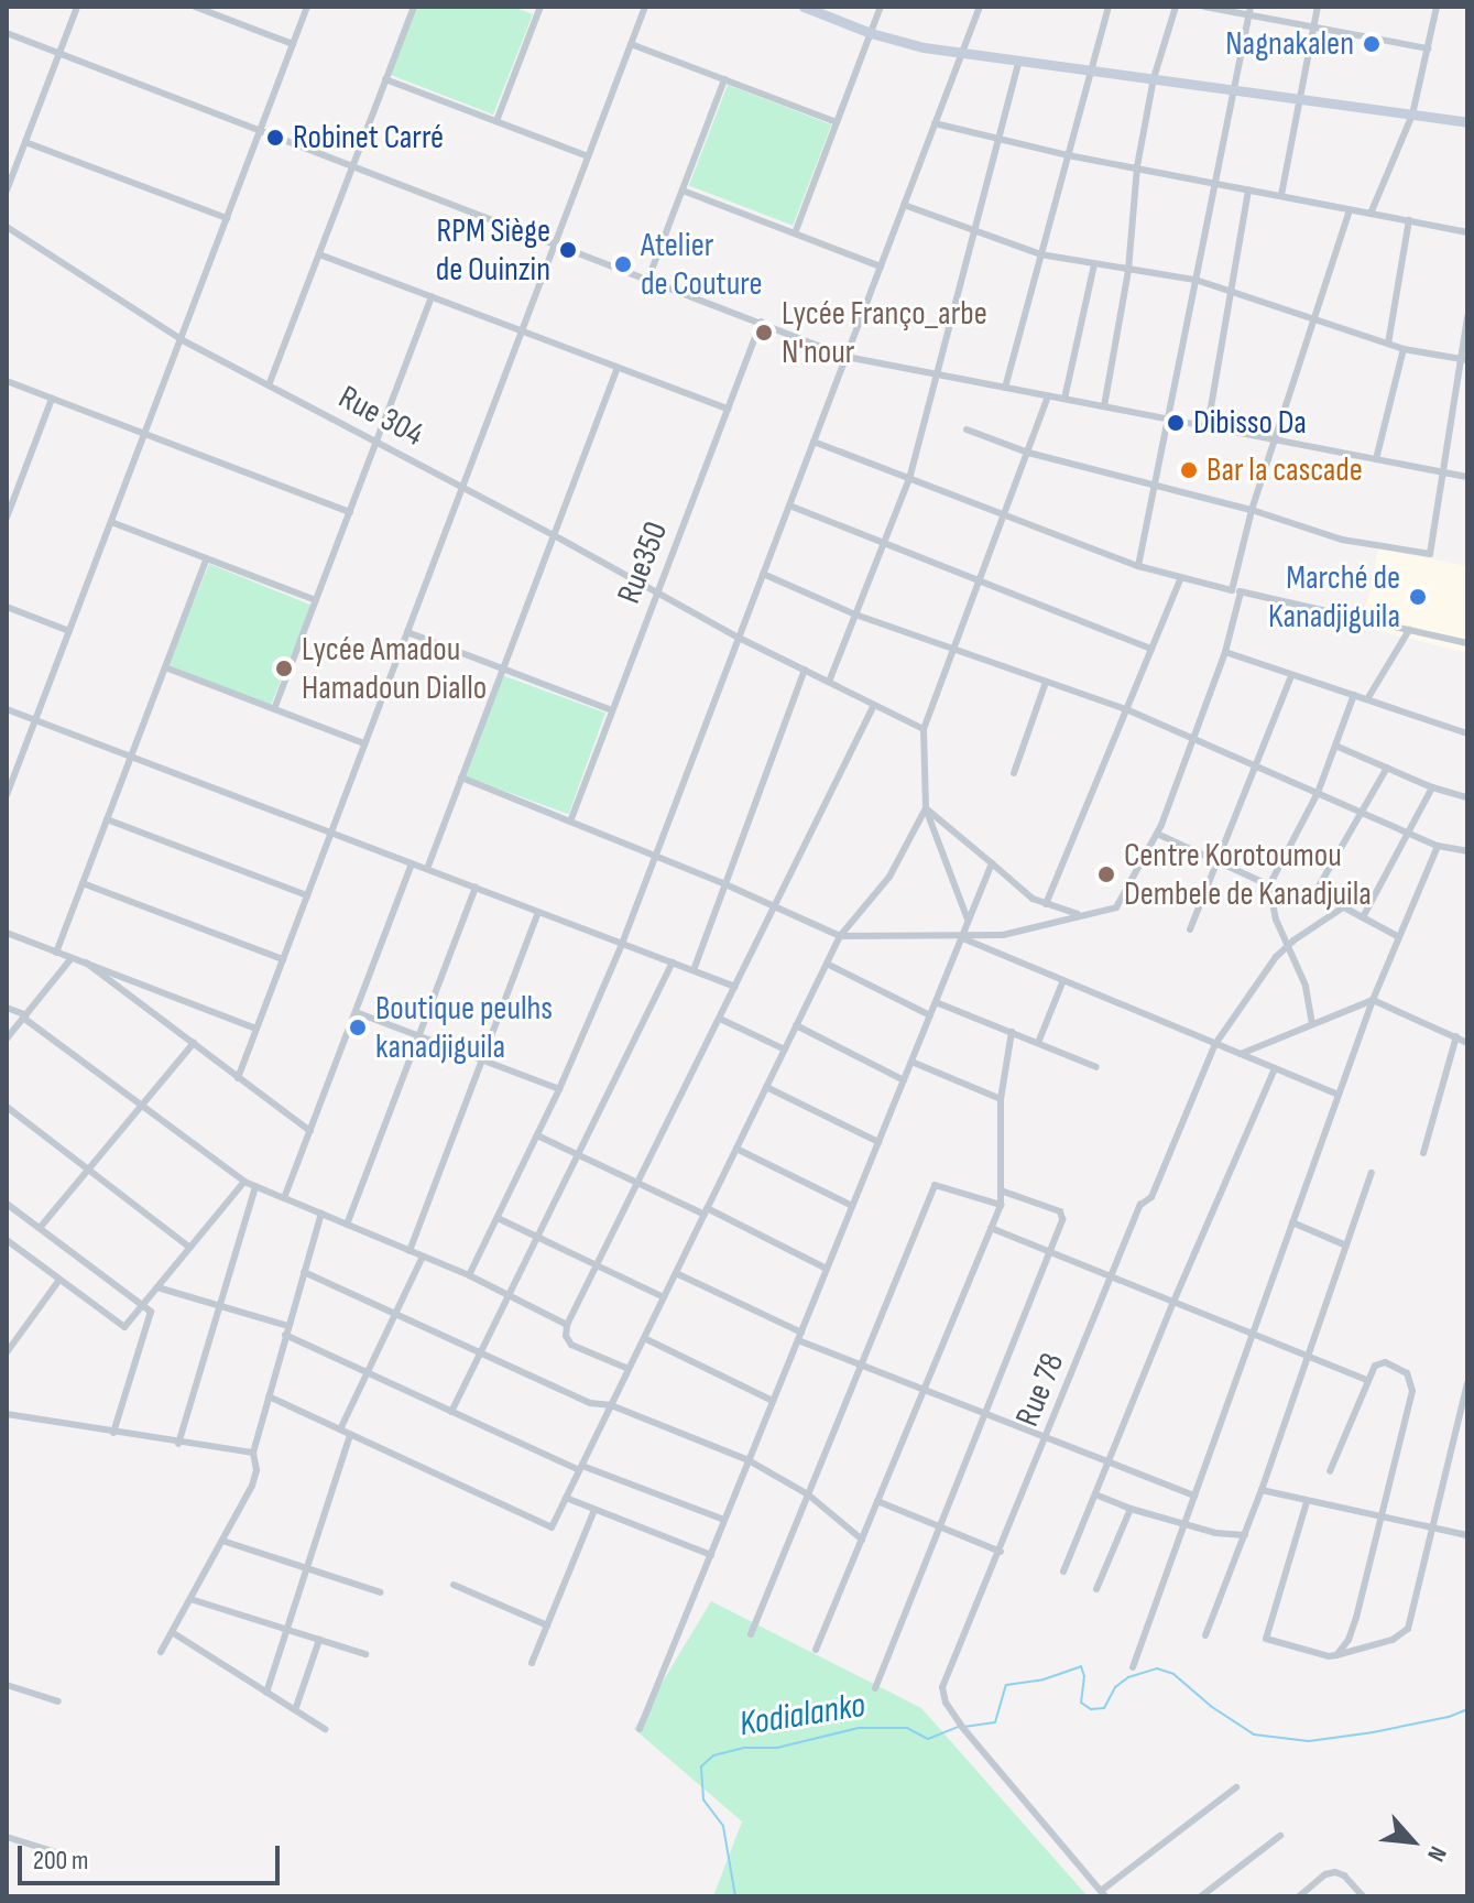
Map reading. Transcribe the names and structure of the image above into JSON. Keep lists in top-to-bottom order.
{
  "streets": {
    "street": ["Rue 304", "Rue350", "Rue 78"]
  },
  "crossings": [
    ["Rue 304", "Rue350"]
  ],
  "water": ["Kodialanko"],
  "places": [
    "Nagnakalen",
    "Robinet Carré",
    "RPM Siège de Ouinzin",
    "Atelier de Couture",
    "Lycée Franço_arbe N'nour",
    "Dibisso Da",
    "Bar la cascade",
    "Marché de Kanadjiguila",
    "Lycée Amadou Hamadoun Diallo",
    "Centre Korotoumou Dembele de Kanadjuila",
    "Boutique peulhs kanadjiguila"
  ],
  "scale_bar": "200 m",
  "north": "bottom right"
}
